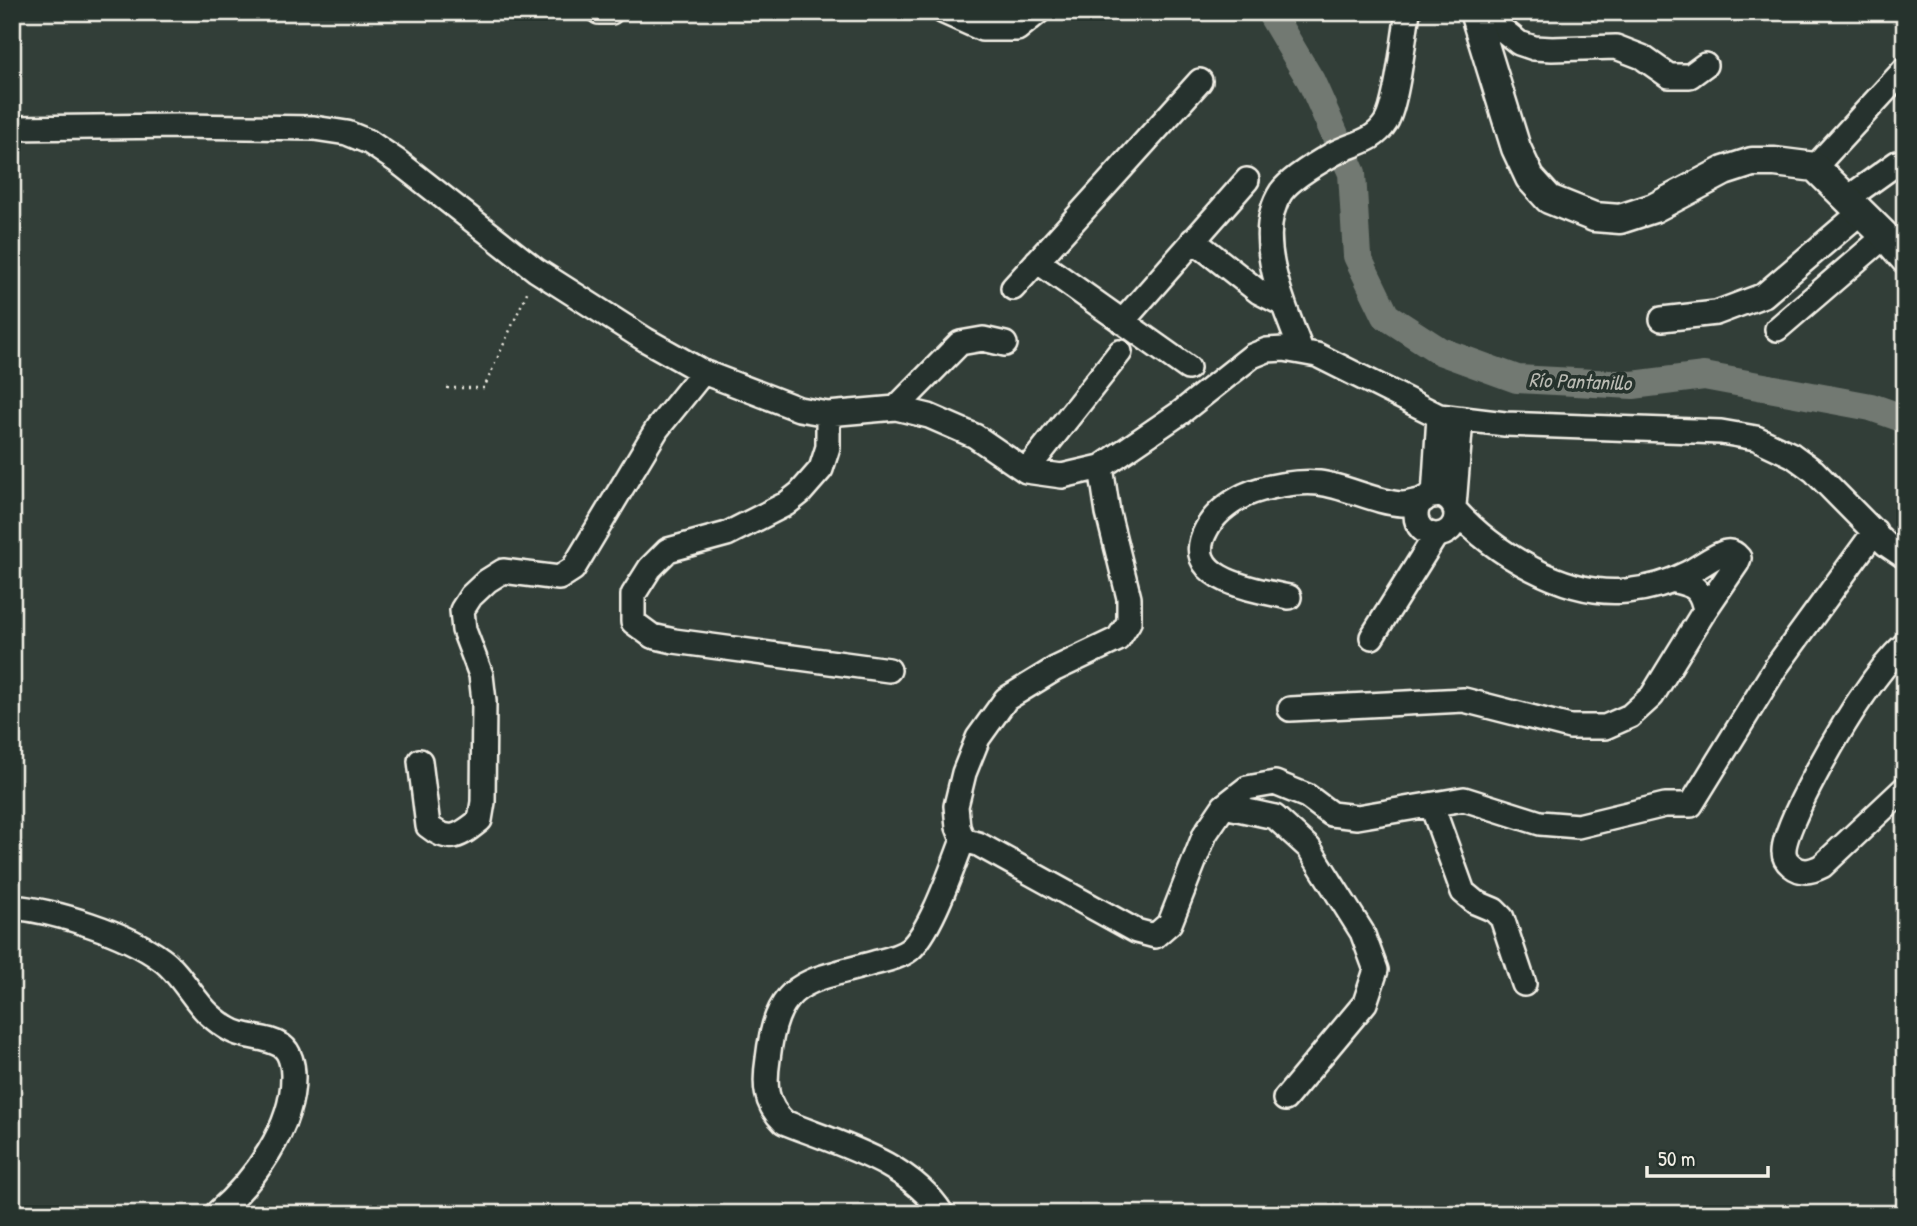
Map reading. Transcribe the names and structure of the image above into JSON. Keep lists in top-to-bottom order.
{
  "water": ["Río Pantanillo"],
  "scale_bar": "50 m"
}
